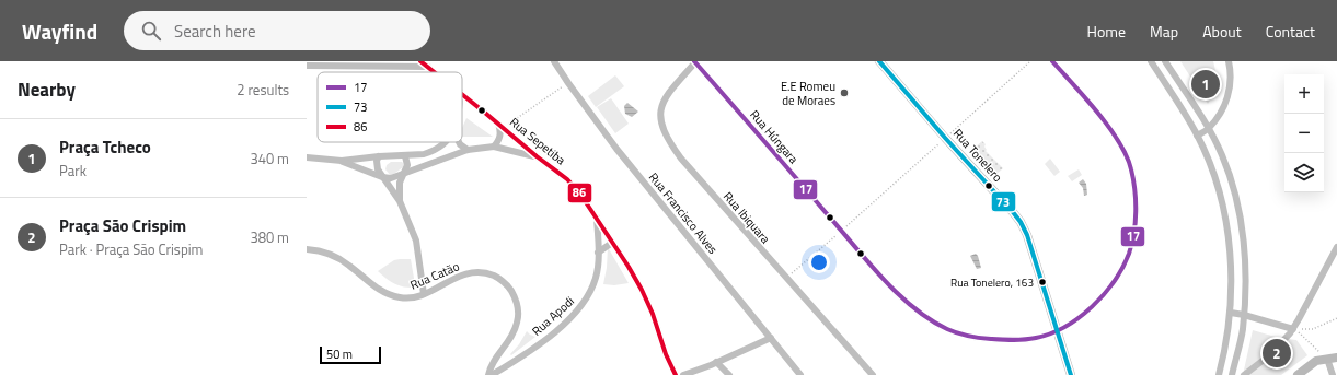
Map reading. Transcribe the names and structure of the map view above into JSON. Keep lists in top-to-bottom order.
{
  "streets": {
    "street": [
      "Rua Húngara",
      "Rua Sepetiba",
      "Rua Tonelero",
      "Rua Francisco Alves",
      "Rua Ibiquara",
      "Rua Catão",
      "Rua Apodi"
    ]
  },
  "crossings": [
    ["Rua Húngara", "Rua Tonelero"],
    ["Rua Húngara", "Rua Ibiquara"],
    ["Rua Sepetiba", "Rua Apodi"],
    ["Rua Catão", "Rua Apodi"]
  ],
  "places": ["E.E Romeu de Moraes", "Rua Tonelero, 163"],
  "lines": ["transit line 17", "transit line 73", "transit line 86"],
  "legend": ["17", "73", "86"],
  "scale_bar": "50 m",
  "page": {
    "header": "Wayfind",
    "search": "Search here",
    "nav": [
      "Home",
      "Map",
      "About",
      "Contact"
    ],
    "heading": ["Nearby", "2 results"],
    "pins": ["1", "2"],
    "map_buttons": ["+", "−"],
    "list": [
      {
        "mark": "1",
        "name": "Praça Tcheco",
        "note": "Park",
        "value": "340 m"
      },
      {
        "mark": "2",
        "name": "Praça São Crispim",
        "note": "Park · Praça São Crispim",
        "value": "380 m"
      }
    ],
    "scale": "50 m"
  }
}
